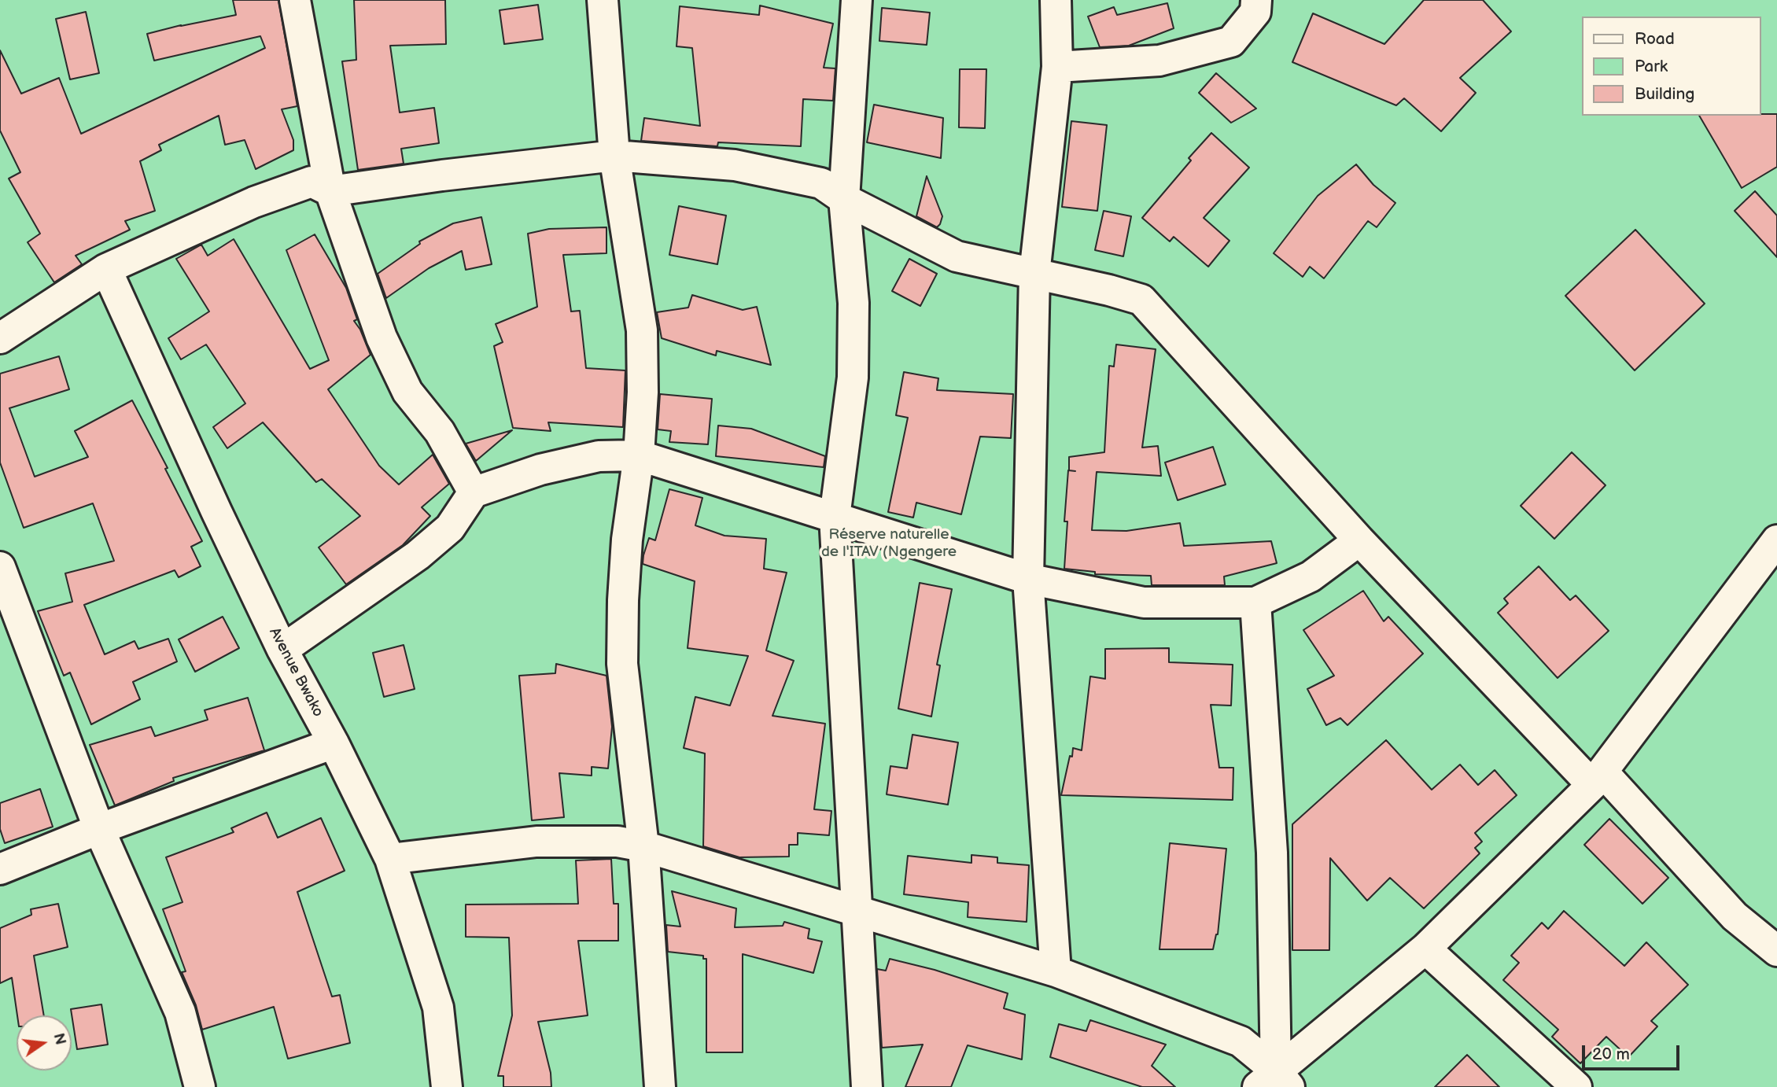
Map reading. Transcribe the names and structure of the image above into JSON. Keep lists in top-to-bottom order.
{
  "streets": {
    "street": ["Avenue Bwako"]
  },
  "parks": ["Réserve naturelle de l'ITAV (Ngengere"],
  "legend": ["Road", "Park", "Building"],
  "scale_bar": "20 m",
  "north": "right"
}
